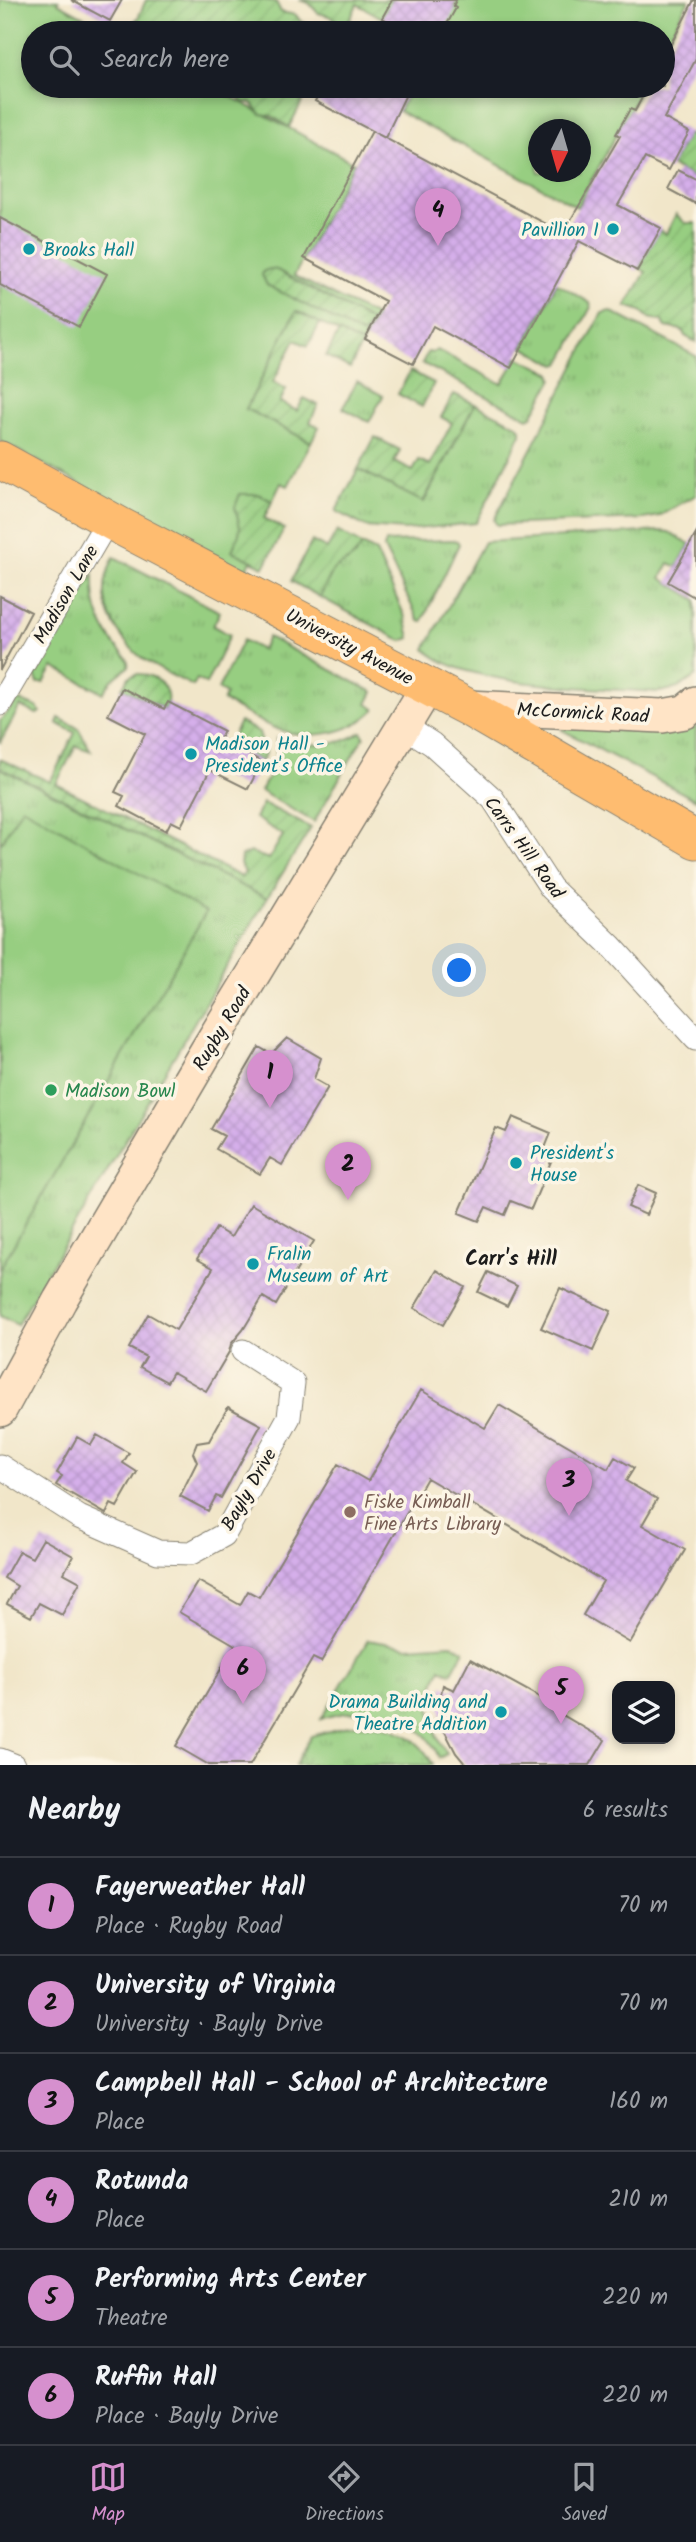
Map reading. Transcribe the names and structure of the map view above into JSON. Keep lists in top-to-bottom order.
{
  "streets": {
    "main road": ["University Avenue", "McCormick Road", "Rugby Road"],
    "street": ["Madison Lane", "Carrs Hill Road", "Bayly Drive"]
  },
  "crossings": [
    ["Madison Lane", "University Avenue"],
    ["University Avenue", "McCormick Road"],
    ["University Avenue", "Rugby Road"],
    ["Carrs Hill Road", "Rugby Road"]
  ],
  "districts": ["Carr's Hill"],
  "places": [
    "Pavillion I",
    "Brooks Hall",
    "Madison Hall - President's Office",
    "Madison Bowl",
    "President's House",
    "Fralin Museum of Art",
    "Fiske Kimball Fine Arts Library",
    "Drama Building and Theatre Addition"
  ],
  "north": "bottom",
  "page": {
    "search": "Search here",
    "pins": [
      "4",
      "1",
      "2",
      "3",
      "6",
      "5"
    ],
    "heading": ["Nearby", "6 results"],
    "list": [
      {
        "mark": "1",
        "name": "Fayerweather Hall",
        "note": "Place · Rugby Road",
        "value": "70 m"
      },
      {
        "mark": "2",
        "name": "University of Virginia",
        "note": "University · Bayly Drive",
        "value": "70 m"
      },
      {
        "mark": "3",
        "name": "Campbell Hall - School of Architecture",
        "note": "Place",
        "value": "160 m"
      },
      {
        "mark": "4",
        "name": "Rotunda",
        "note": "Place",
        "value": "210 m"
      },
      {
        "mark": "5",
        "name": "Performing Arts Center",
        "note": "Theatre",
        "value": "220 m"
      },
      {
        "mark": "6",
        "name": "Ruffin Hall",
        "note": "Place · Bayly Drive",
        "value": "220 m"
      }
    ],
    "nav": ["Map", "Directions", "Saved"]
  }
}
